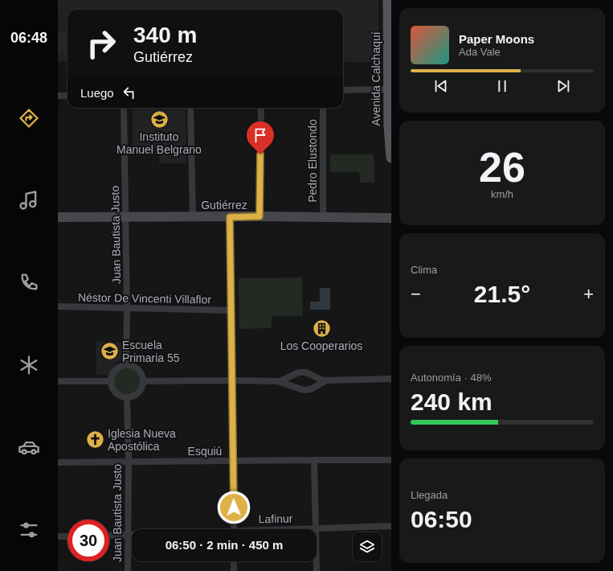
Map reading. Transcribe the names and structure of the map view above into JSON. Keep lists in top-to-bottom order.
{
  "streets": {
    "main road": ["Avenida Calchaquí"],
    "street": [
      "Pedro Elustondo",
      "Gutiérrez",
      "Juan Bautista Justo",
      "Néstor De Vincenti Villaflor",
      "Esquiú",
      "Lafinur"
    ]
  },
  "crossings": [
    ["Pedro Elustondo", "Gutiérrez"],
    ["Gutiérrez", "Juan Bautista Justo"],
    ["Juan Bautista Justo", "Néstor De Vincenti Villaflor"],
    ["Juan Bautista Justo", "Esquiú"],
    ["Juan Bautista Justo", "Lafinur"]
  ],
  "places": {
    "school or university": ["Instituto Manuel Belgrano", "Escuela Primaria 55"],
    "building": ["Los Cooperarios"],
    "church": ["Iglesia Nueva Apostólica"]
  },
  "page": {
    "tabs": "06:48",
    "turn": ["340 m", "Gutiérrez"],
    "song": ["Paper Moons", "Ada Vale"],
    "then": "Luego",
    "tile": [
      ["26", "km/h"],
      "Clima",
      ["Autonomía · 48%", "240 km"],
      ["Llegada", "06:50"]
    ],
    "heat": ["−", "21.5°", "+"],
    "limit": "30",
    "trip": "06:50 · 2 min · 450 m"
  }
}
